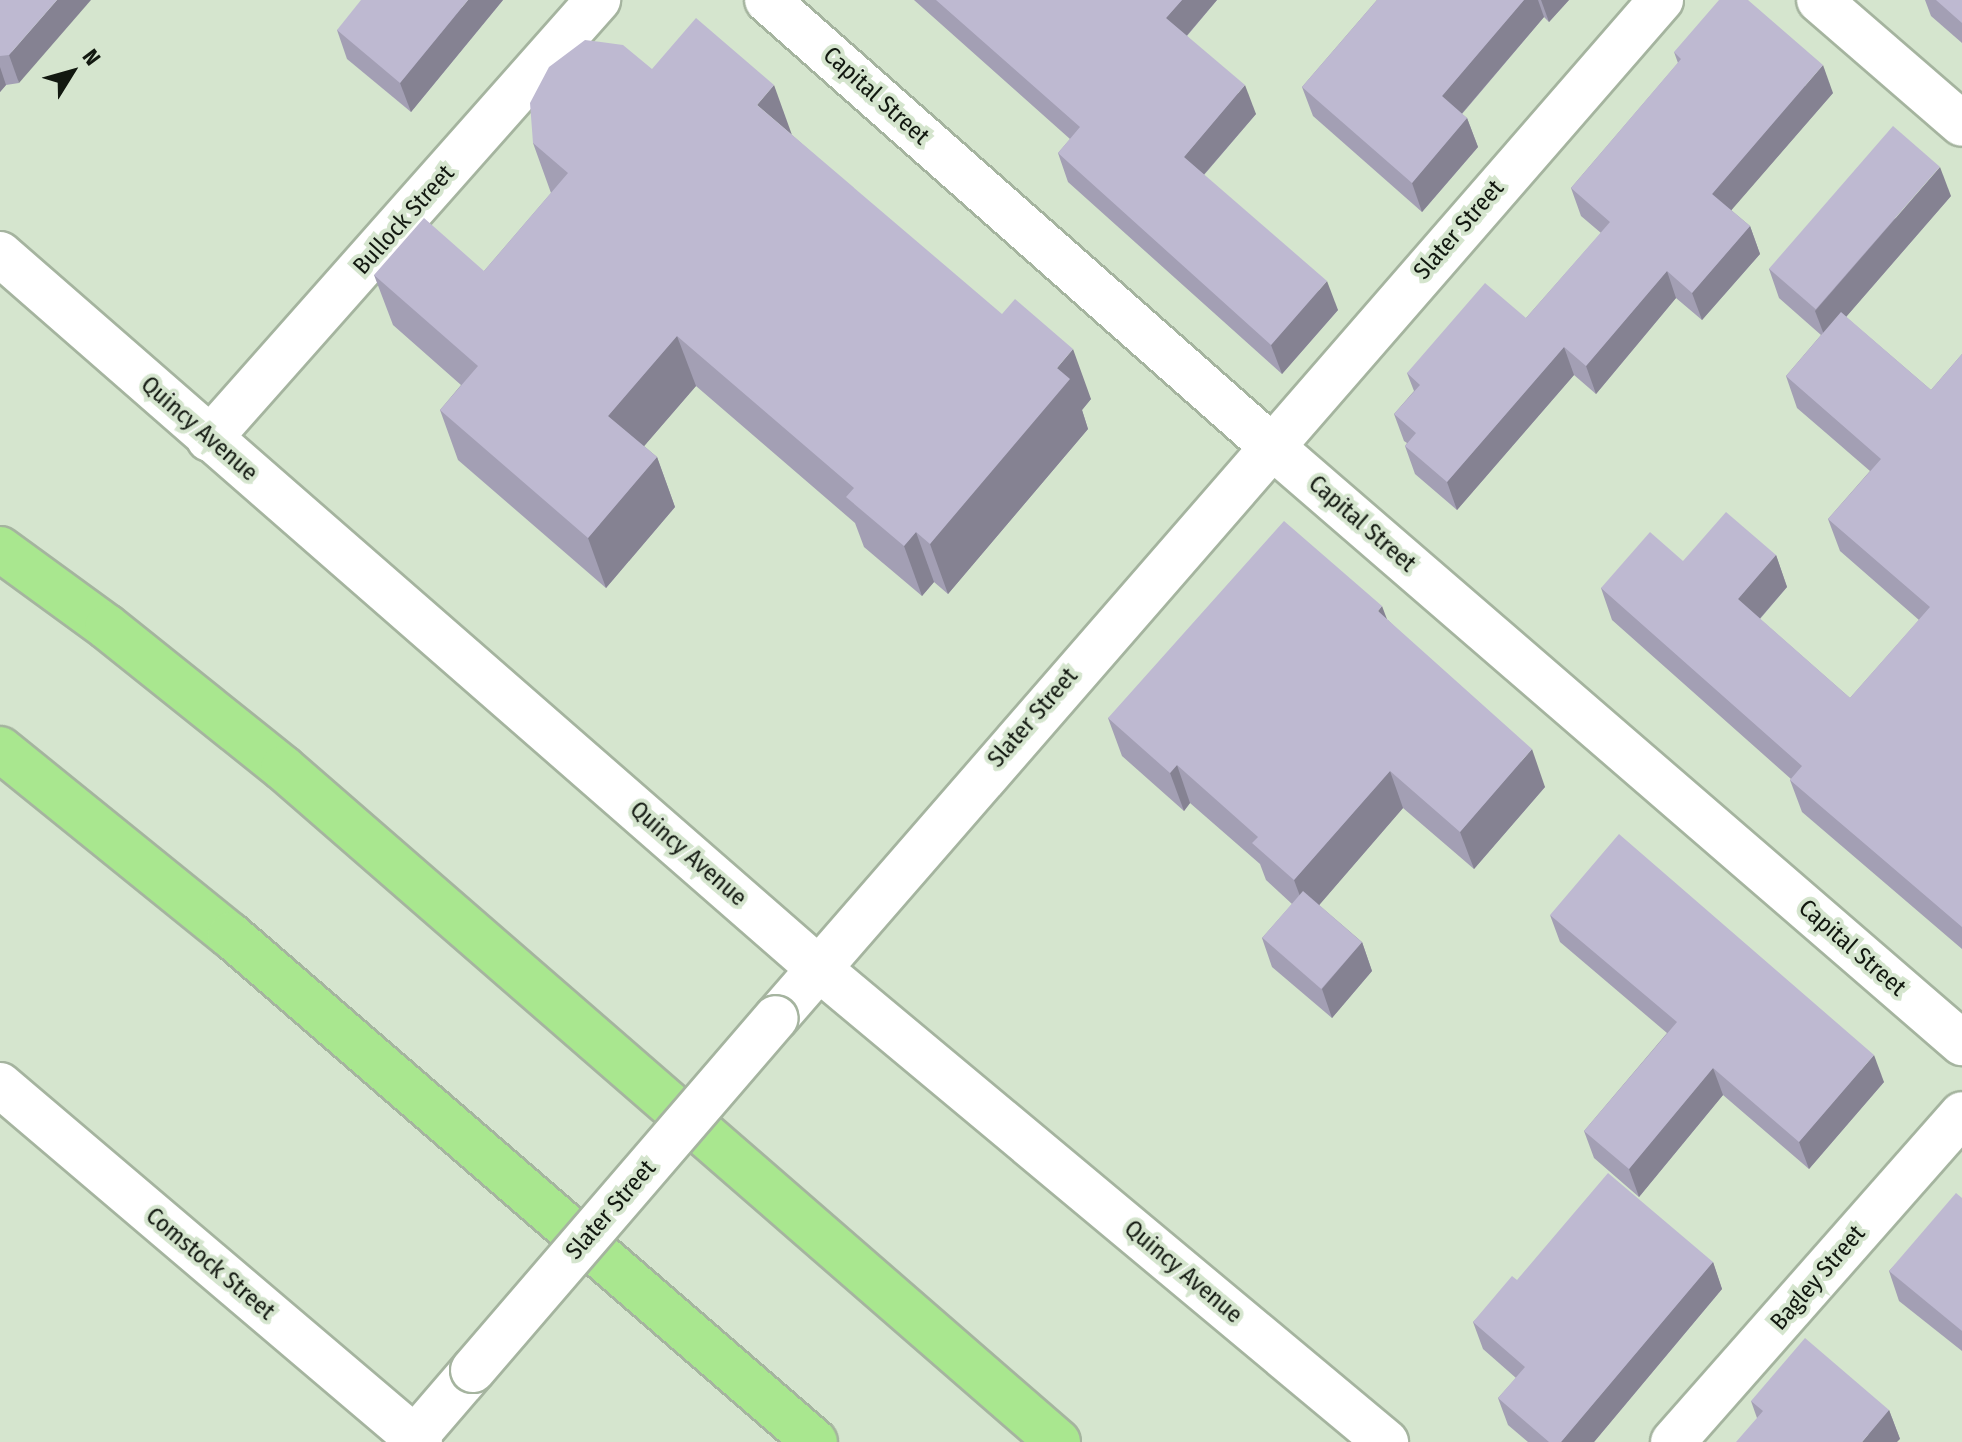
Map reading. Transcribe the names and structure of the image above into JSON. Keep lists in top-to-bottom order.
{
  "streets": {
    "street": [
      "Capital Street",
      "Bullock Street",
      "Slater Street",
      "Quincy Avenue",
      "Comstock Street",
      "Bagley Street"
    ]
  },
  "crossings": [
    ["Capital Street", "Slater Street"],
    ["Bullock Street", "Quincy Avenue"],
    ["Slater Street", "Quincy Avenue"],
    ["Slater Street", "Comstock Street"]
  ],
  "north": "top right"
}
